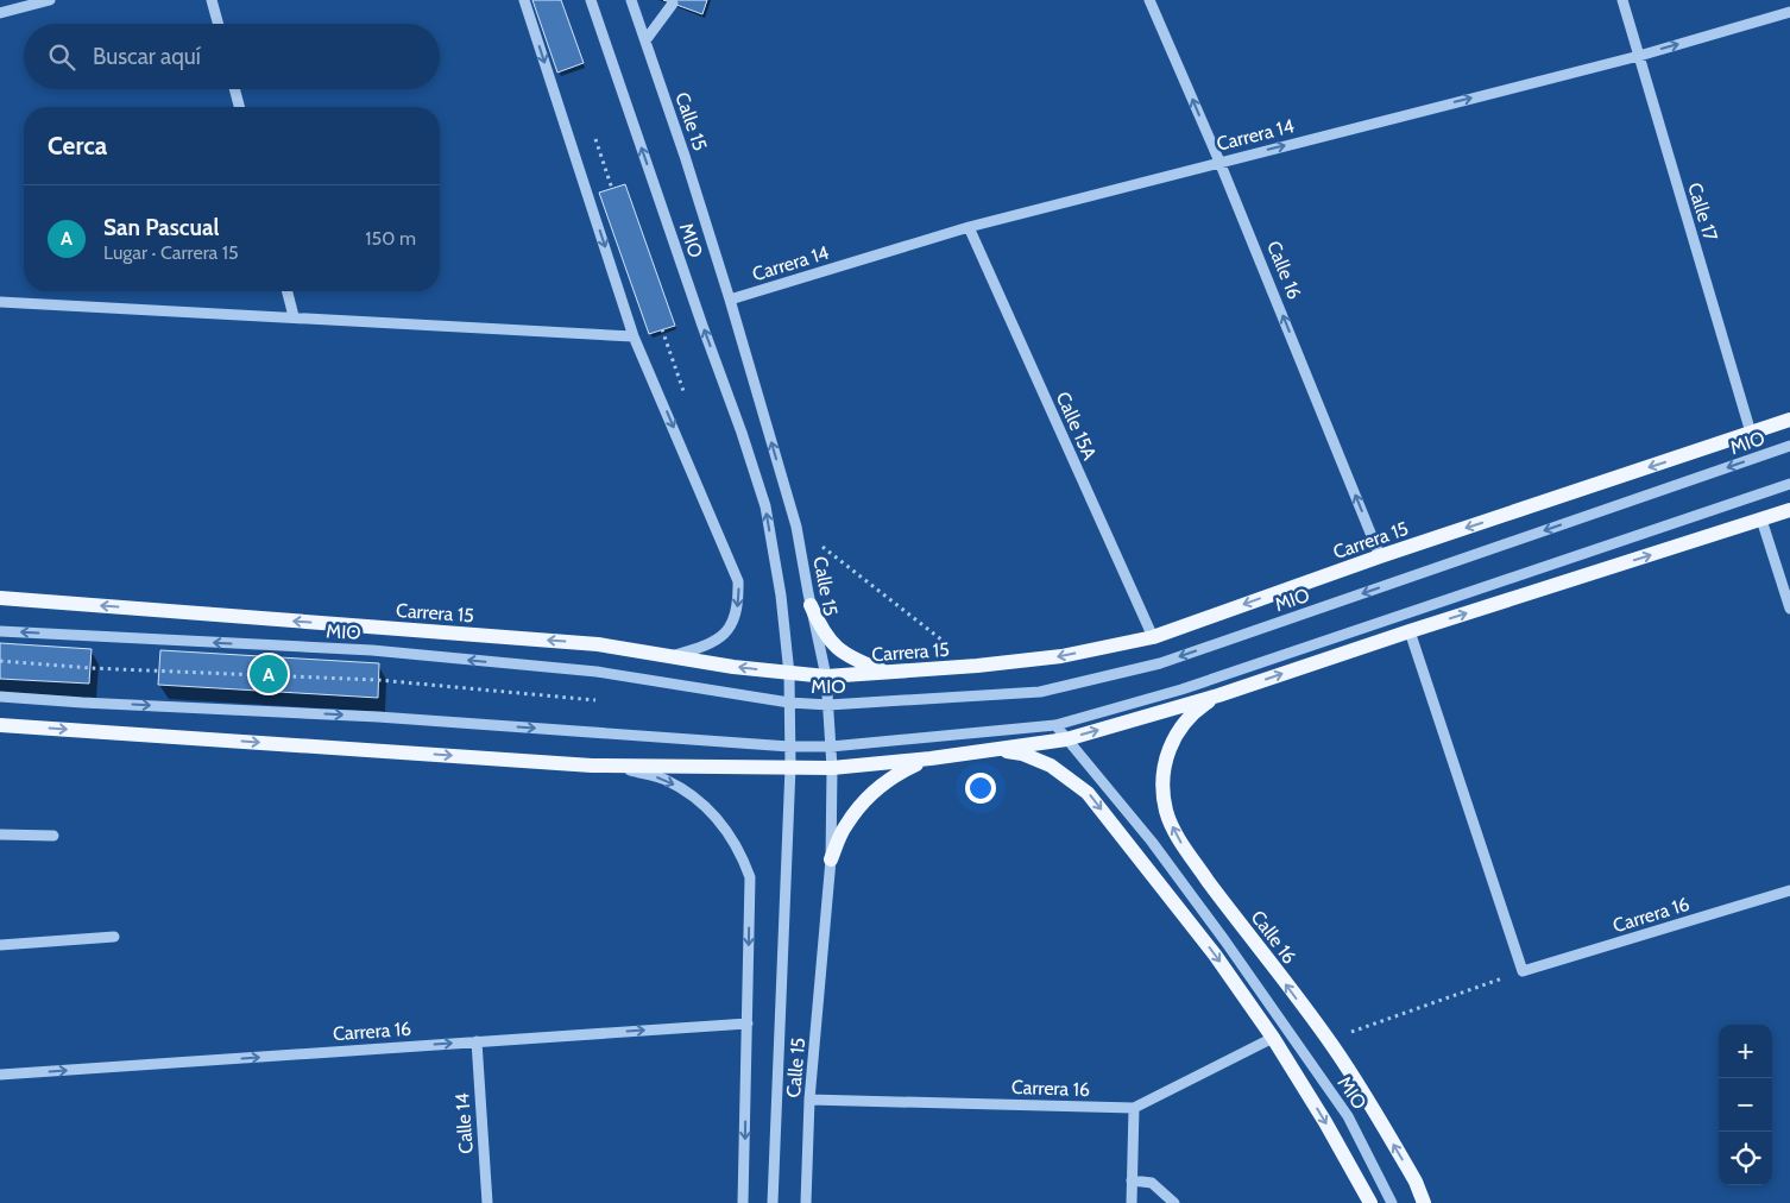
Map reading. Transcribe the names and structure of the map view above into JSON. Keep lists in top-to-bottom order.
{
  "streets": {
    "main road": ["Calle 16", "Carrera 15"],
    "street": [
      "Calle 15",
      "Carrera 14",
      "Calle 17",
      "MIO",
      "Calle 15A",
      "Carrera 16",
      "Calle 14"
    ]
  },
  "crossings": [
    ["Calle 15", "Carrera 14"],
    ["Calle 15", "MIO"],
    ["Calle 15", "Carrera 15"],
    ["Calle 15", "Carrera 16"],
    ["Carrera 14", "Calle 17"],
    ["Carrera 14", "Calle 16"],
    ["Carrera 14", "Calle 15A"],
    ["Calle 17", "Carrera 15"],
    ["MIO", "Carrera 15"],
    ["Calle 16", "Carrera 15"],
    ["Calle 15A", "Carrera 15"],
    ["Carrera 16", "Calle 14"]
  ],
  "one_way": ["Carrera 14", "Calle 16", "Carrera 16"],
  "page": {
    "search": "Buscar aquí",
    "heading": "Cerca",
    "list": [
      {
        "mark": "A",
        "name": "San Pascual",
        "note": "Lugar · Carrera 15",
        "value": "150 m"
      }
    ],
    "pins": "A",
    "map_buttons": ["+", "−"]
  }
}
